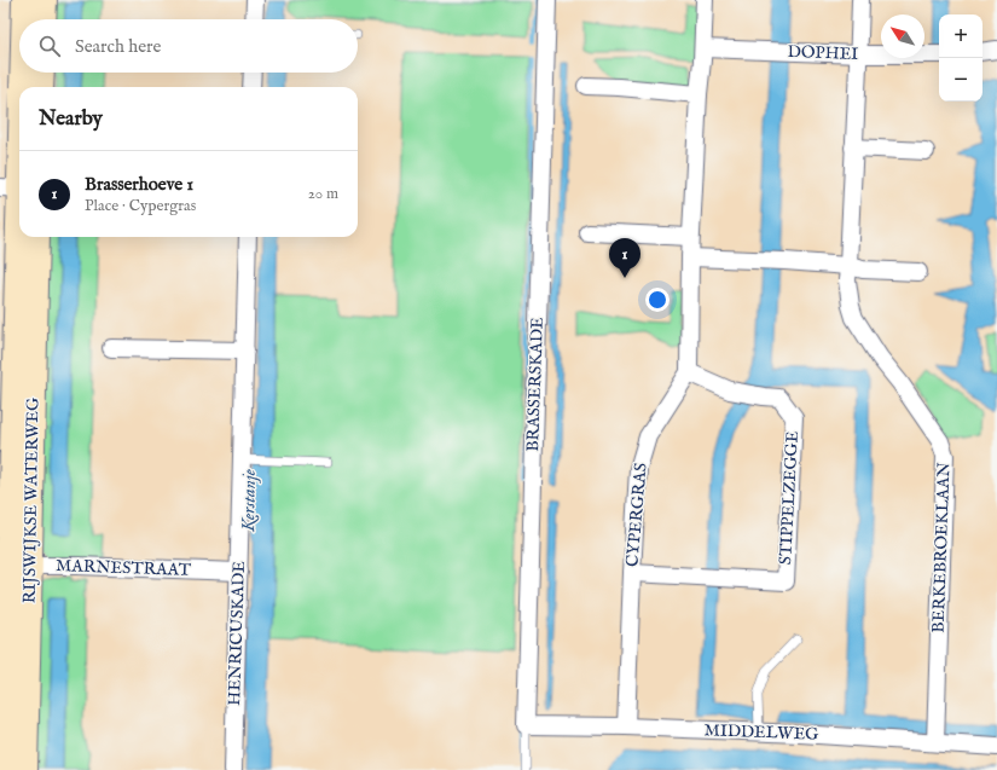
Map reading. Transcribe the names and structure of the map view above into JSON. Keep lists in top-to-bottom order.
{
  "streets": {
    "main road": ["RIJSWIJKSE WATERWEG"],
    "street": [
      "DOPHEI",
      "BRASSERSKADE",
      "STIPPELZEGGE",
      "CYPERGRAS",
      "BERKEBROEKLAAN",
      "MARNESTRAAT",
      "HENRICUSKADE",
      "MIDDELWEG"
    ]
  },
  "crossings": [
    ["DOPHEI", "BERKEBROEKLAAN"],
    ["BRASSERSKADE", "MIDDELWEG"],
    ["STIPPELZEGGE", "CYPERGRAS"],
    ["RIJSWIJKSE WATERWEG", "MARNESTRAAT"],
    ["CYPERGRAS", "MIDDELWEG"],
    ["BERKEBROEKLAAN", "MIDDELWEG"],
    ["MARNESTRAAT", "HENRICUSKADE"]
  ],
  "water": ["Kerstanje"],
  "north": "top left",
  "page": {
    "map_buttons": ["+", "−"],
    "search": "Search here",
    "heading": "Nearby",
    "list": [
      {
        "mark": "1",
        "name": "Brasserhoeve 1",
        "note": "Place · Cypergras",
        "value": "20 m"
      }
    ],
    "pins": "1"
  }
}
